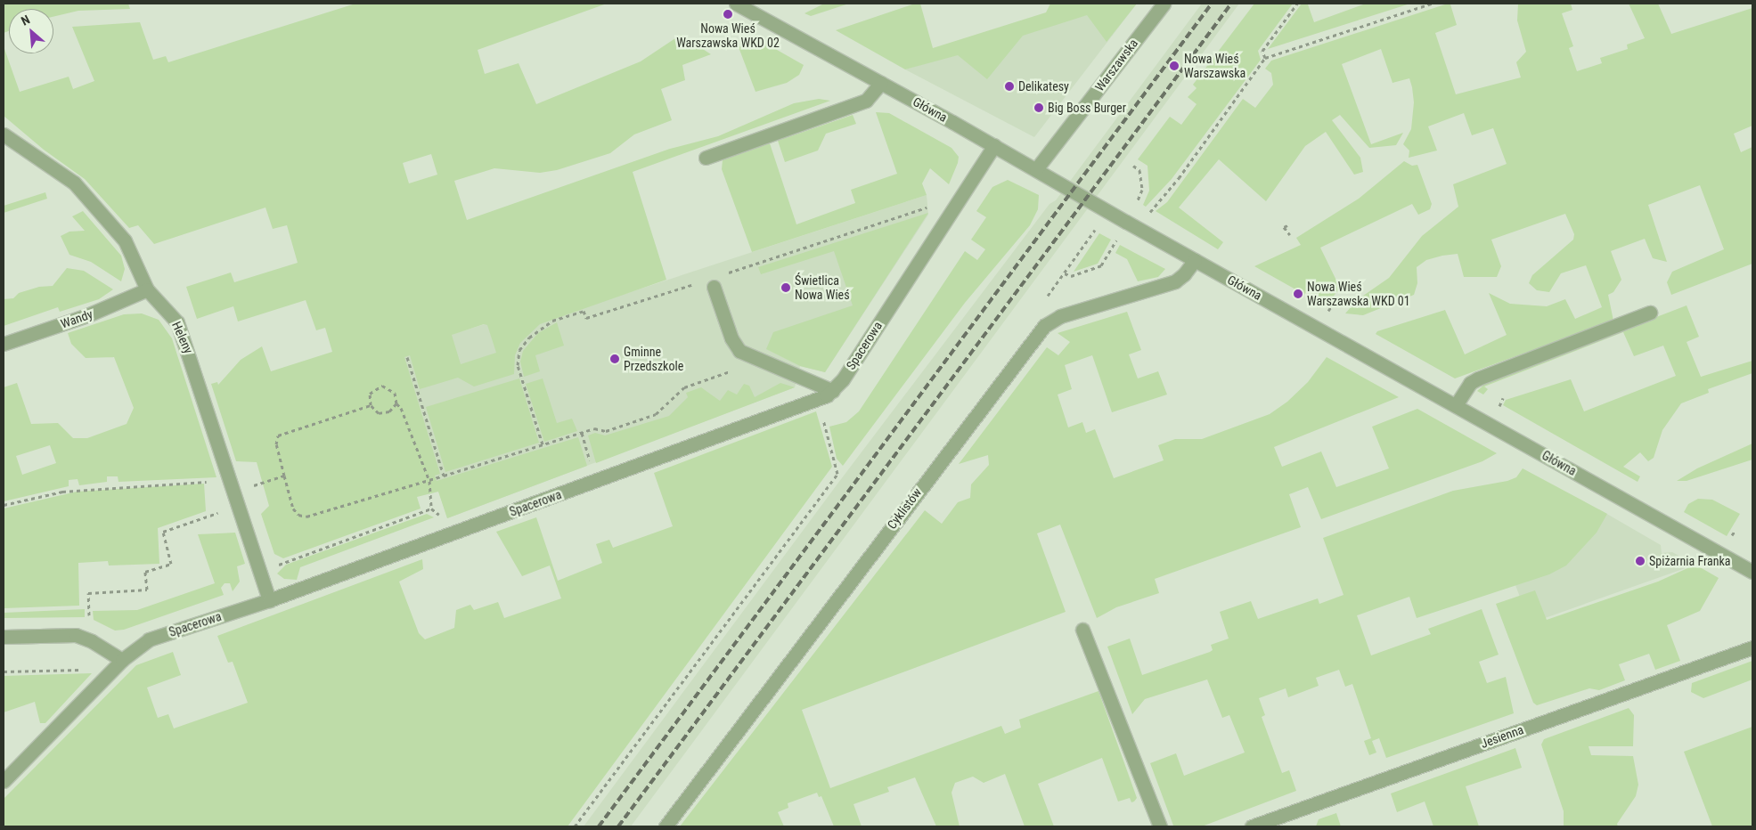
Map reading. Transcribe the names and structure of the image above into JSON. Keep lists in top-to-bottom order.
{
  "streets": {
    "street": [
      "Warszawska",
      "Główna",
      "Wandy",
      "Heleny",
      "Spacerowa",
      "Cyklistów",
      "Jesienna"
    ]
  },
  "crossings": [
    ["Warszawska", "Główna"],
    ["Główna", "Spacerowa"],
    ["Główna", "Cyklistów"],
    ["Wandy", "Heleny"],
    ["Heleny", "Spacerowa"]
  ],
  "places": [
    "Nowa Wieś Warszawska WKD 02",
    "Nowa Wieś Warszawska",
    "Delikatesy",
    "Big Boss Burger",
    "Świetlica Nowa Wieś",
    "Nowa Wieś Warszawska WKD 01",
    "Gminne Przedszkole",
    "Spiżarnia Franka"
  ],
  "north": "top left"
}
